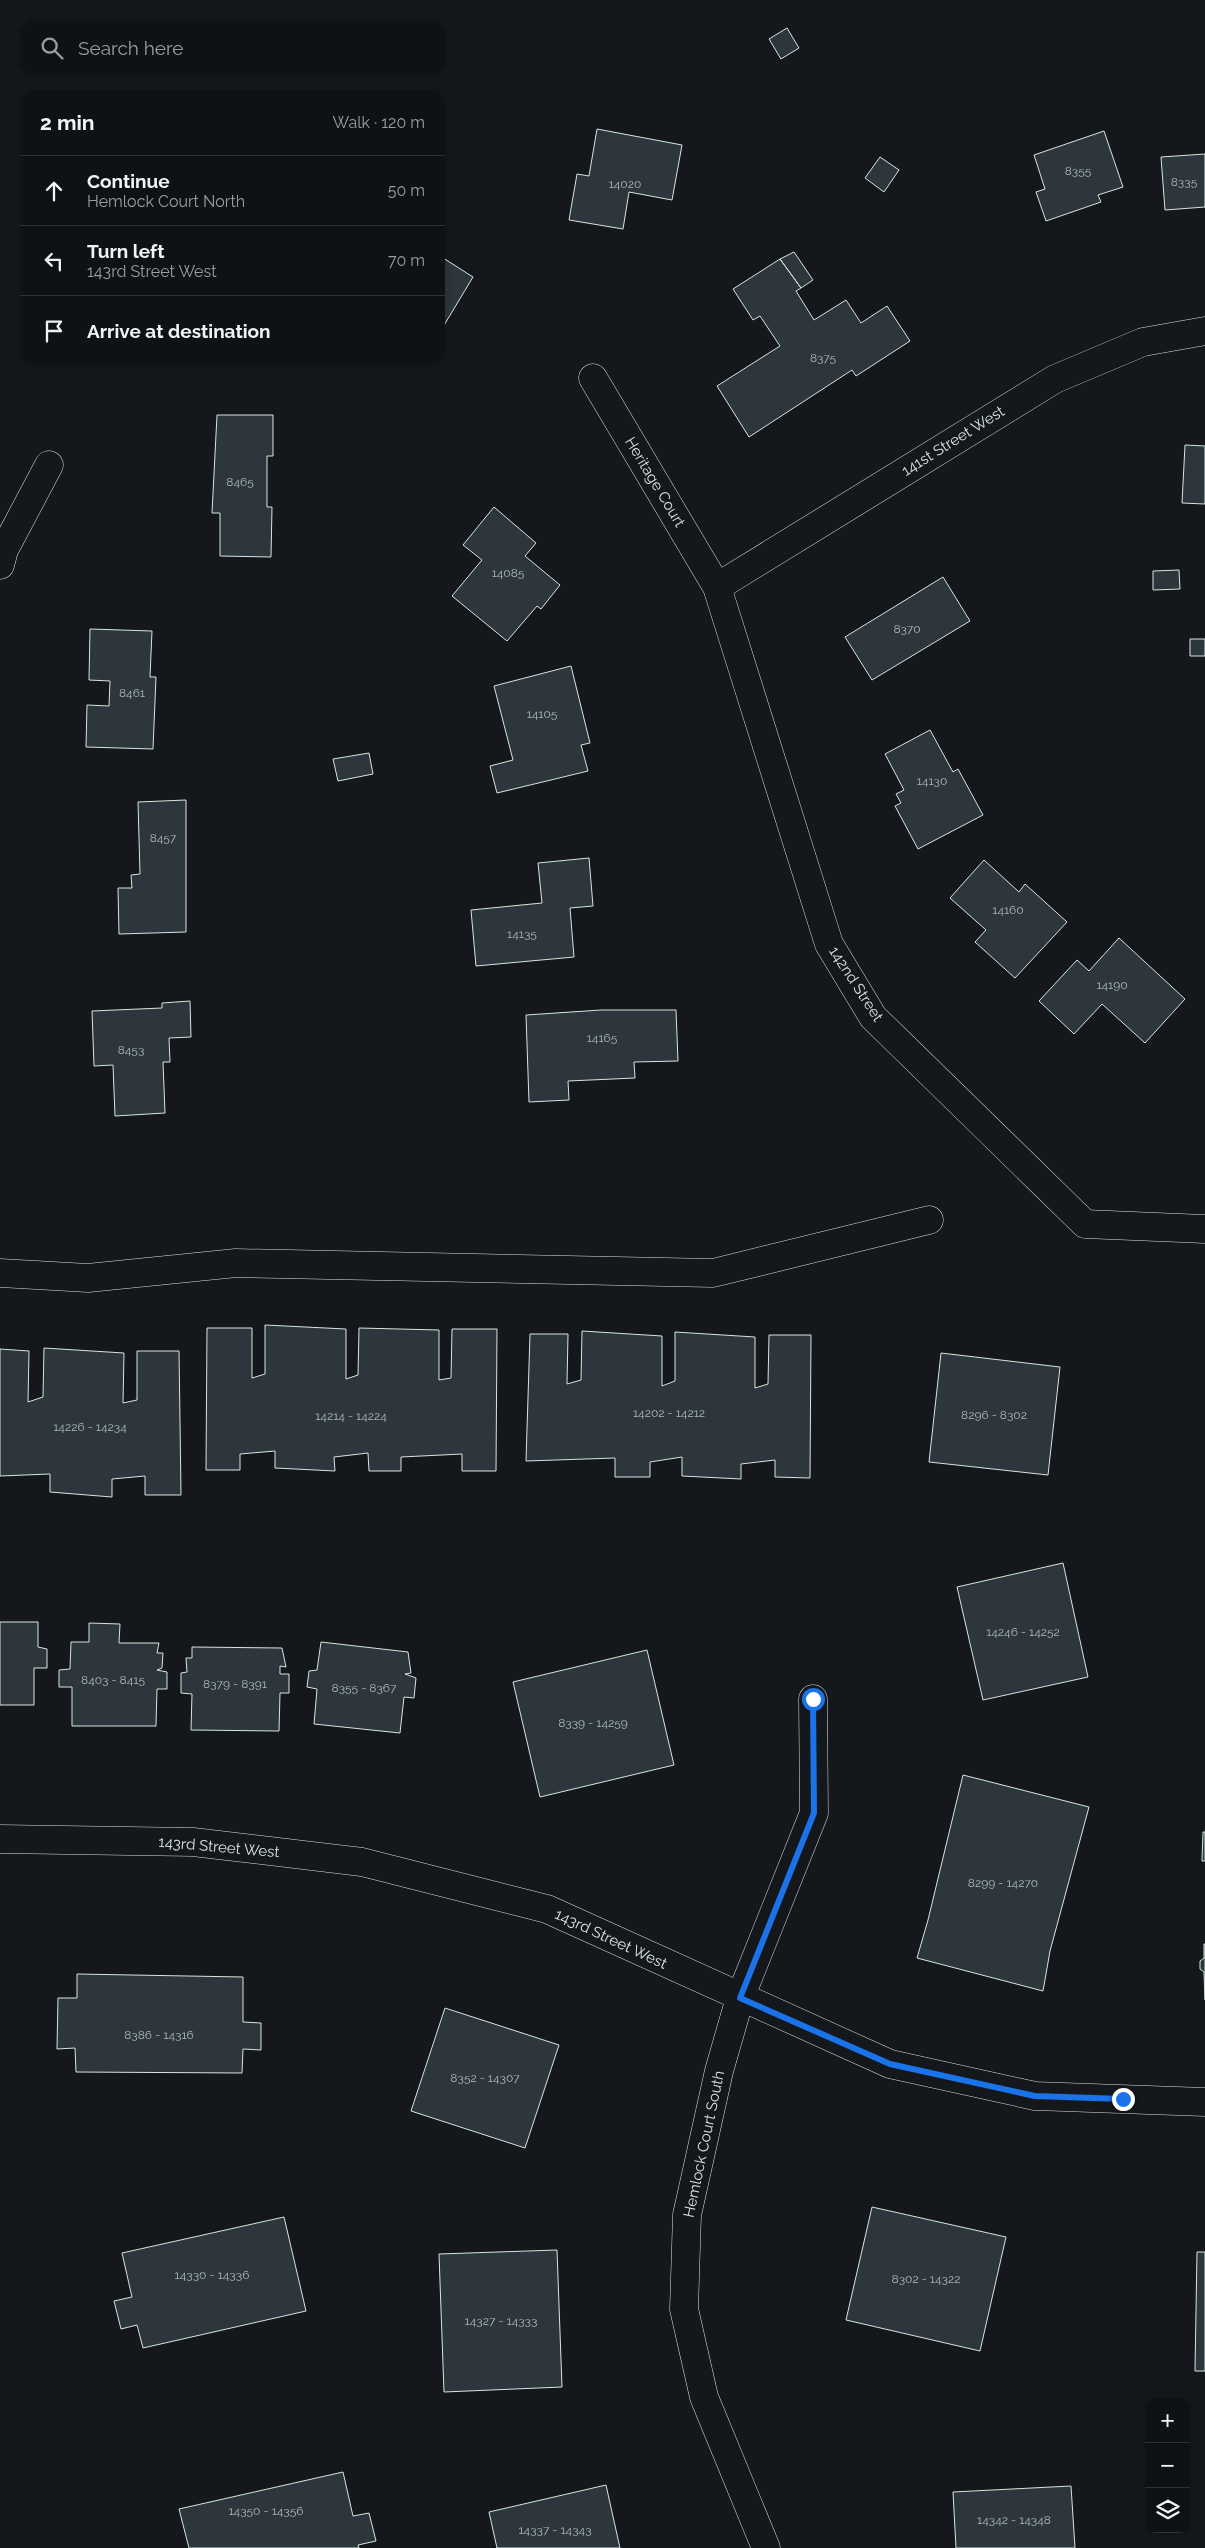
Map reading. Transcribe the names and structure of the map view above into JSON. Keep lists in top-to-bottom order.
{
  "streets": {
    "street": [
      "141st Street West",
      "Heritage Court",
      "142nd Street",
      "143rd Street West",
      "Hemlock Court South"
    ]
  },
  "crossings": [
    ["141st Street West", "Heritage Court"],
    ["141st Street West", "142nd Street"],
    ["Heritage Court", "142nd Street"],
    ["143rd Street West", "Hemlock Court South"]
  ],
  "house_numbers": [
    "8355",
    "8335",
    "14020",
    "8375",
    "8465",
    "14085",
    "8370",
    "8461",
    "14105",
    "14130",
    "8457",
    "14160",
    "14135",
    "14190",
    "14165",
    "8453",
    "14202 - 14212",
    "8296 - 8302",
    "14214 - 14224",
    "14226 - 14234",
    "14246 - 14252",
    "8403 - 8415",
    "8379 - 8391",
    "8355 - 8367",
    "8339 - 14259",
    "8299 - 14270",
    "8386 - 14316",
    "8352 - 14307",
    "14330 - 14336",
    "8302 - 14322",
    "14327 - 14333",
    "14350 - 14356",
    "14342 - 14348",
    "14337 - 14343"
  ],
  "page": {
    "search": "Search here",
    "heading": ["2 min", "Walk · 120 m"],
    "list": [
      ["Continue", "Hemlock Court North", "50 m"],
      ["Turn left", "143rd Street West", "70 m"],
      "Arrive at destination"
    ],
    "map_buttons": ["+", "−"]
  }
}
